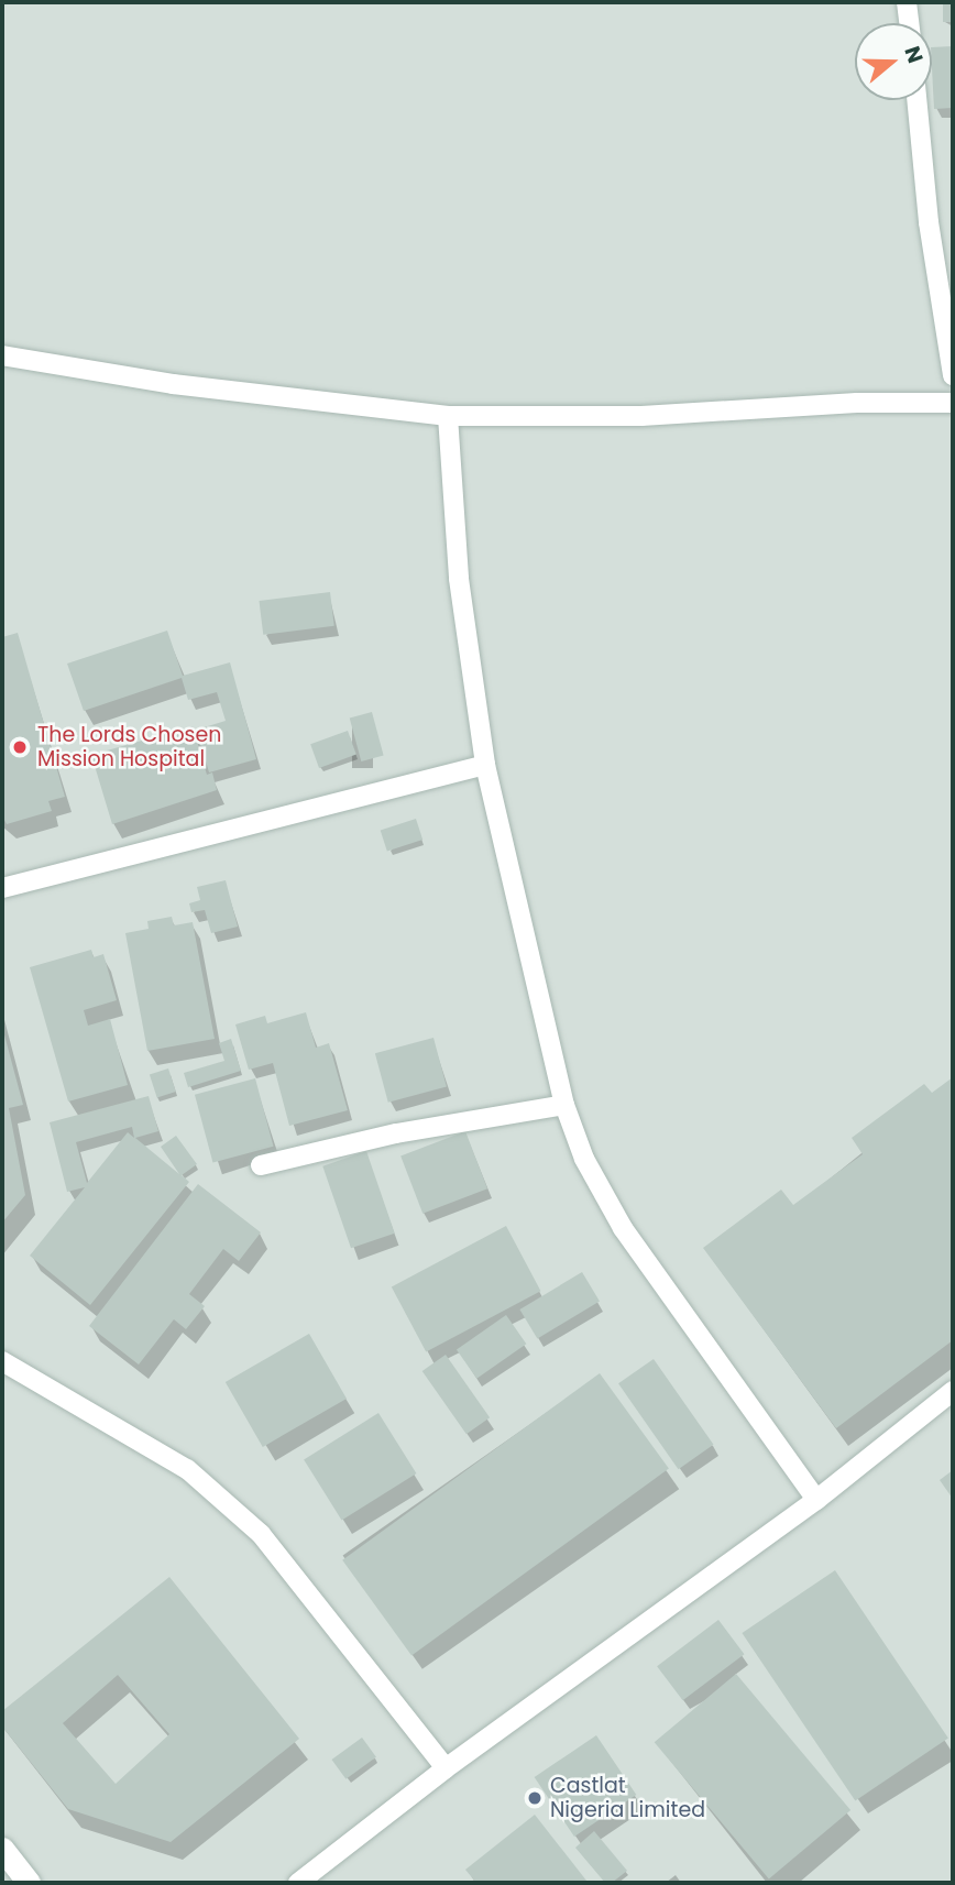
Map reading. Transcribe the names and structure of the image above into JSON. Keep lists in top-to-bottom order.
{
  "places": ["The Lords Chosen Mission Hospital", "Castlat Nigeria Limited"],
  "north": "right"
}
